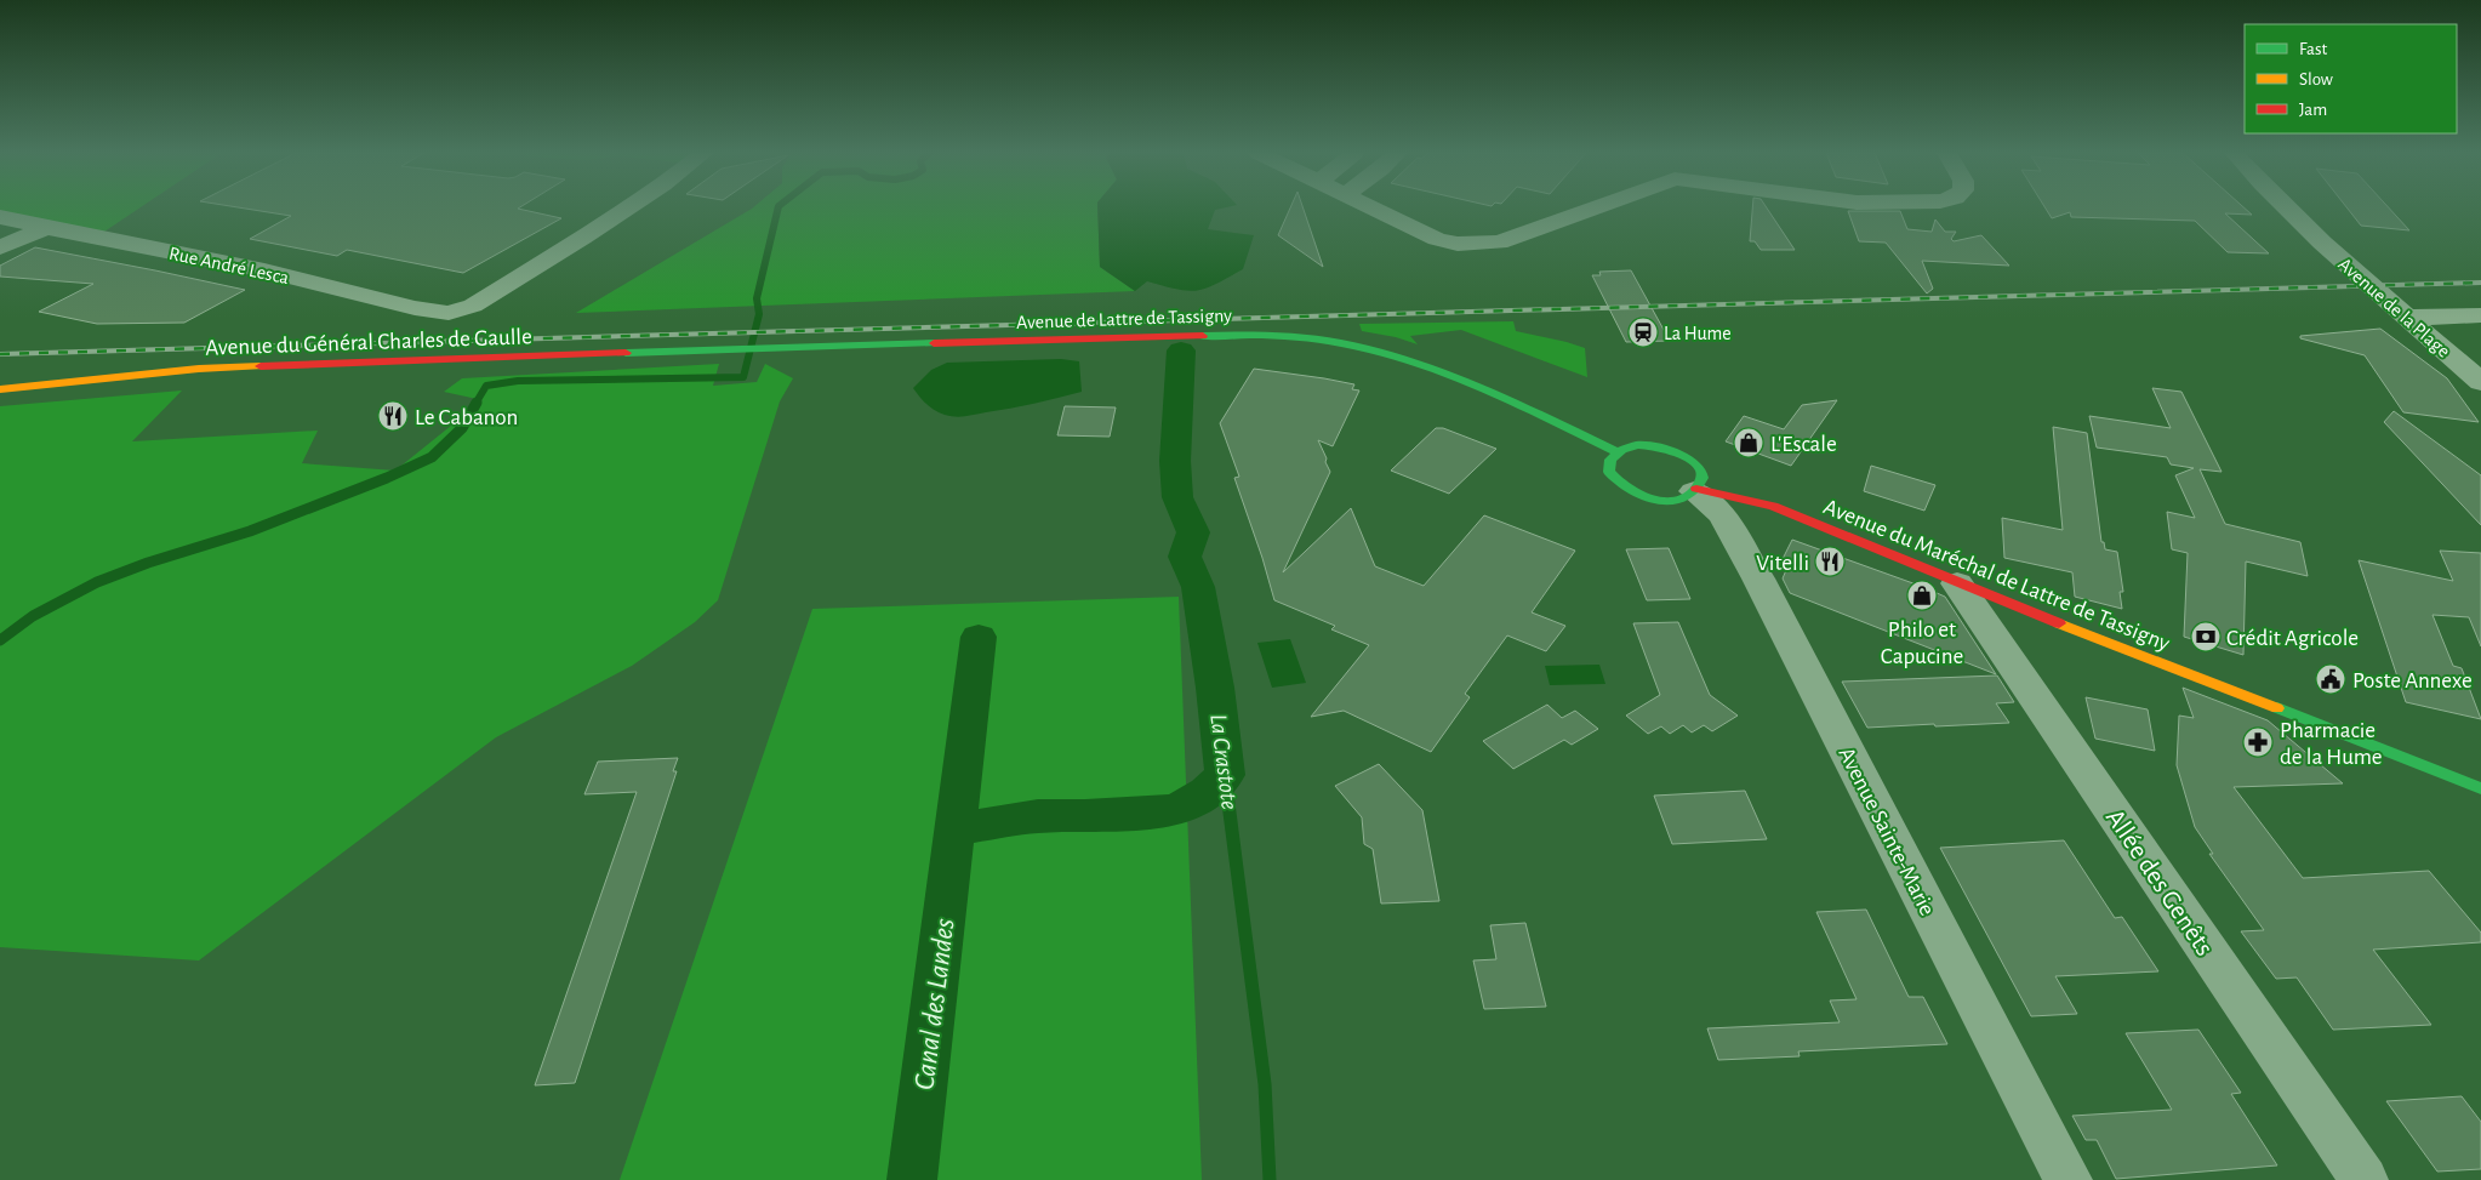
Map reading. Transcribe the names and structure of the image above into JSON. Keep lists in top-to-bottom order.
{
  "streets": {
    "main road": ["Avenue de Lattre de Tassigny", "Avenue du Général Charles de Gaulle", "Avenue du Maréchal de Lattre de Tassigny"],
    "street": [
      "Rue André Lesca",
      "Avenue de la Plage",
      "Avenue Sainte-Marie",
      "Allée des Genêts"
    ]
  },
  "crossings": [
    ["Avenue de Lattre de Tassigny", "Avenue du Général Charles de Gaulle"],
    ["Avenue du Maréchal de Lattre de Tassigny", "Avenue Sainte-Marie"],
    ["Avenue du Maréchal de Lattre de Tassigny", "Allée des Genêts"]
  ],
  "water": ["La Crastote", "Canal des Landes"],
  "places": {
    "station": ["La Hume"],
    "restaurant": ["Le Cabanon", "Vitelli"],
    "shop": ["L'Escale", "Philo et Capucine"],
    "bank": ["Crédit Agricole"],
    "public building": ["Poste Annexe"],
    "pharmacy": ["Pharmacie de la Hume"]
  },
  "legend": ["Fast", "Slow", "Jam"]
}
